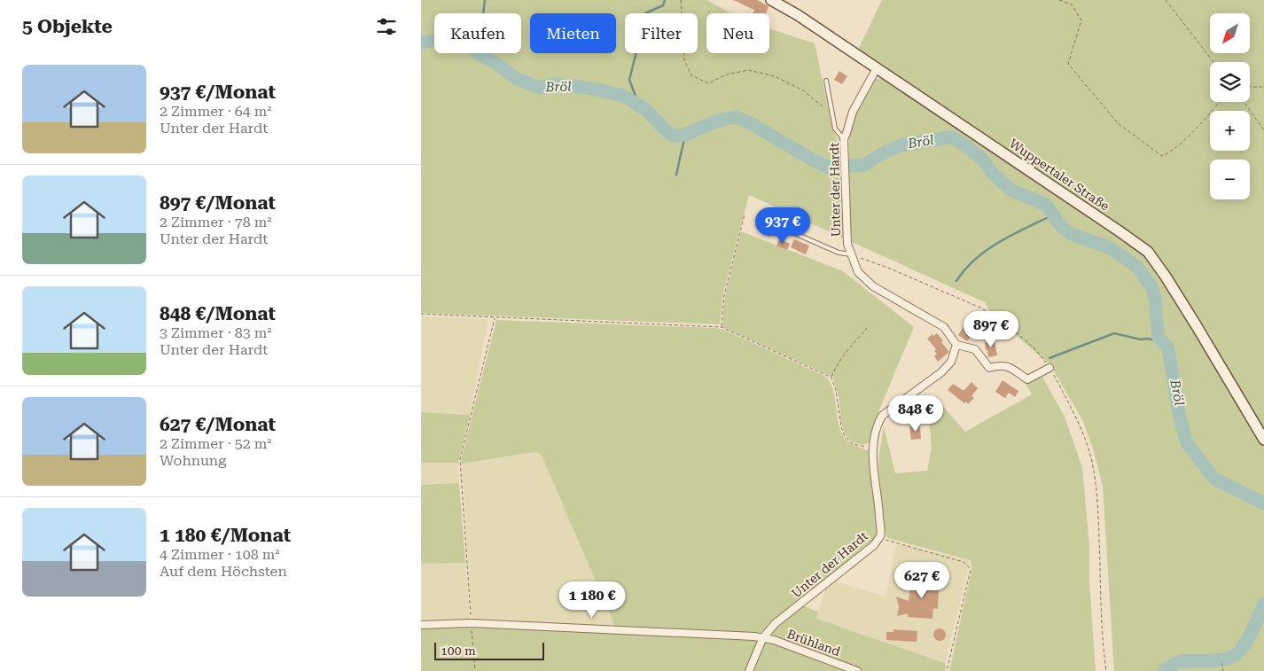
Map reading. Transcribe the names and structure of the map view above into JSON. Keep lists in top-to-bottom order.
{
  "streets": {
    "main road": ["Wuppertaler Straße"],
    "street": ["Unter der Hardt", "Brühland"]
  },
  "crossings": [
    ["Wuppertaler Straße", "Unter der Hardt"],
    ["Unter der Hardt", "Brühland"]
  ],
  "water": ["Bröl"],
  "scale_bar": "100 m",
  "north": "bottom left",
  "page": {
    "heading": "5 Objekte",
    "map_buttons": ["+", "−"],
    "chip": [
      "Kaufen",
      "Mieten",
      "Filter",
      "Neu"
    ],
    "list": [
      {
        "name": "937 €/Monat",
        "note": "2 Zimmer · 64 m² · Unter der Hardt"
      },
      {
        "name": "897 €/Monat",
        "note": "2 Zimmer · 78 m² · Unter der Hardt"
      },
      {
        "name": "848 €/Monat",
        "note": "3 Zimmer · 83 m² · Unter der Hardt"
      },
      {
        "name": "627 €/Monat",
        "note": "2 Zimmer · 52 m² · Wohnung"
      },
      {
        "name": "1 180 €/Monat",
        "note": "4 Zimmer · 108 m² · Auf dem Höchsten"
      }
    ],
    "price": [
      "937 €",
      "897 €",
      "848 €",
      "627 €",
      "1 180 €"
    ],
    "scale": "100 m"
  }
}
